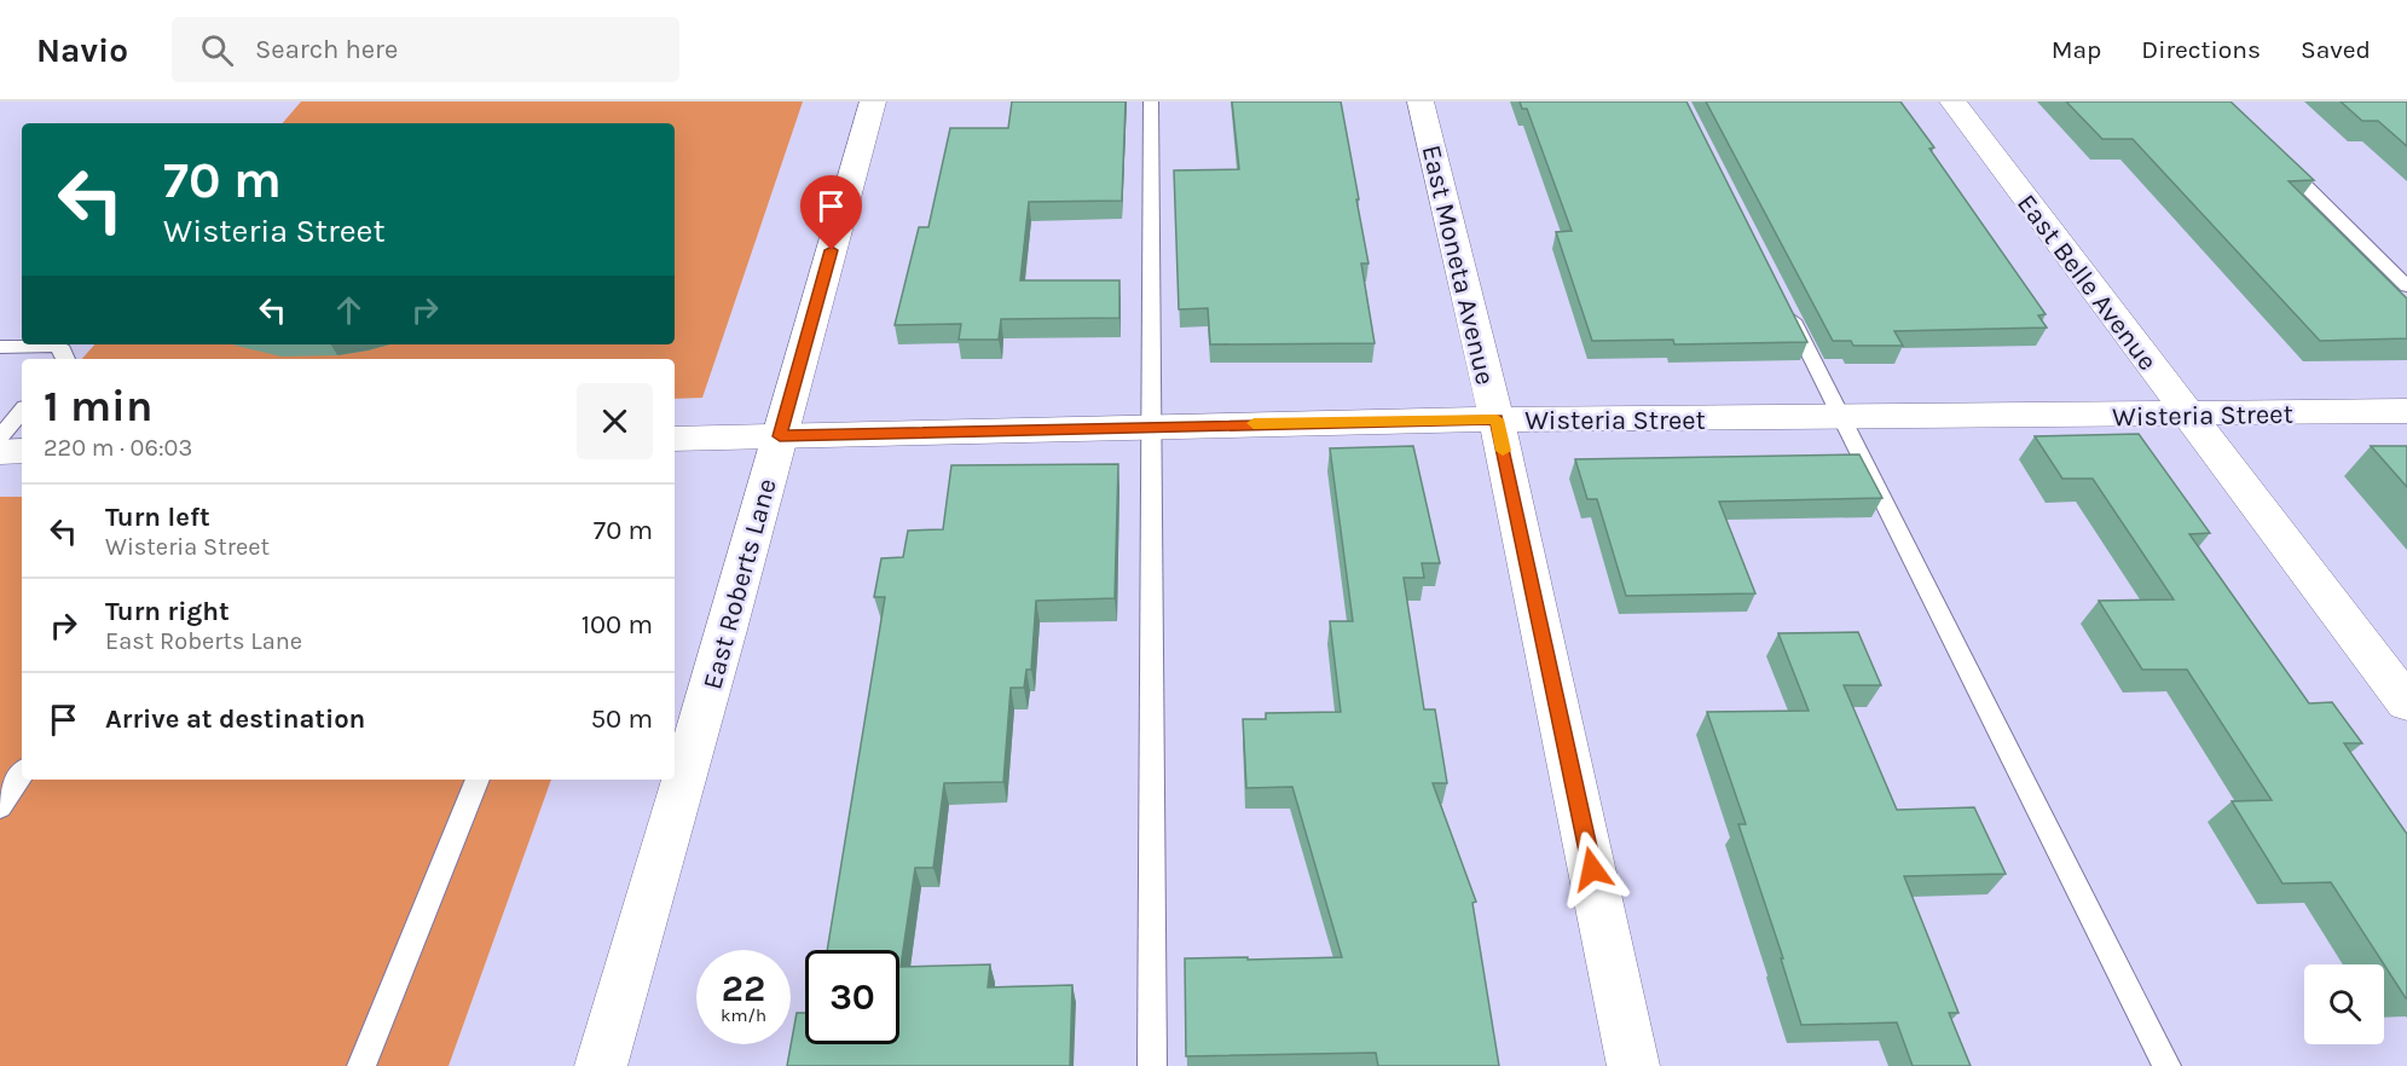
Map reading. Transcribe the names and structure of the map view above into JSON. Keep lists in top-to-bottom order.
{
  "streets": {
    "street": [
      "East Moneta Avenue",
      "East Belle Avenue",
      "Wisteria Street",
      "East Roberts Lane"
    ]
  },
  "crossings": [
    ["East Moneta Avenue", "Wisteria Street"],
    ["East Belle Avenue", "Wisteria Street"],
    ["Wisteria Street", "East Roberts Lane"]
  ],
  "page": {
    "header": "Navio",
    "search": "Search here",
    "nav": ["Map", "Directions", "Saved"],
    "turn": ["70 m", "Wisteria Street"],
    "heading": ["1 min", "220 m · 06:03"],
    "list": [
      {
        "name": "Turn left",
        "note": "Wisteria Street",
        "value": "70 m"
      },
      {
        "name": "Turn right",
        "note": "East Roberts Lane",
        "value": "100 m"
      },
      {
        "name": "Arrive at destination",
        "value": "50 m"
      }
    ],
    "speed": "22 km/h",
    "limit": "30"
  }
}
